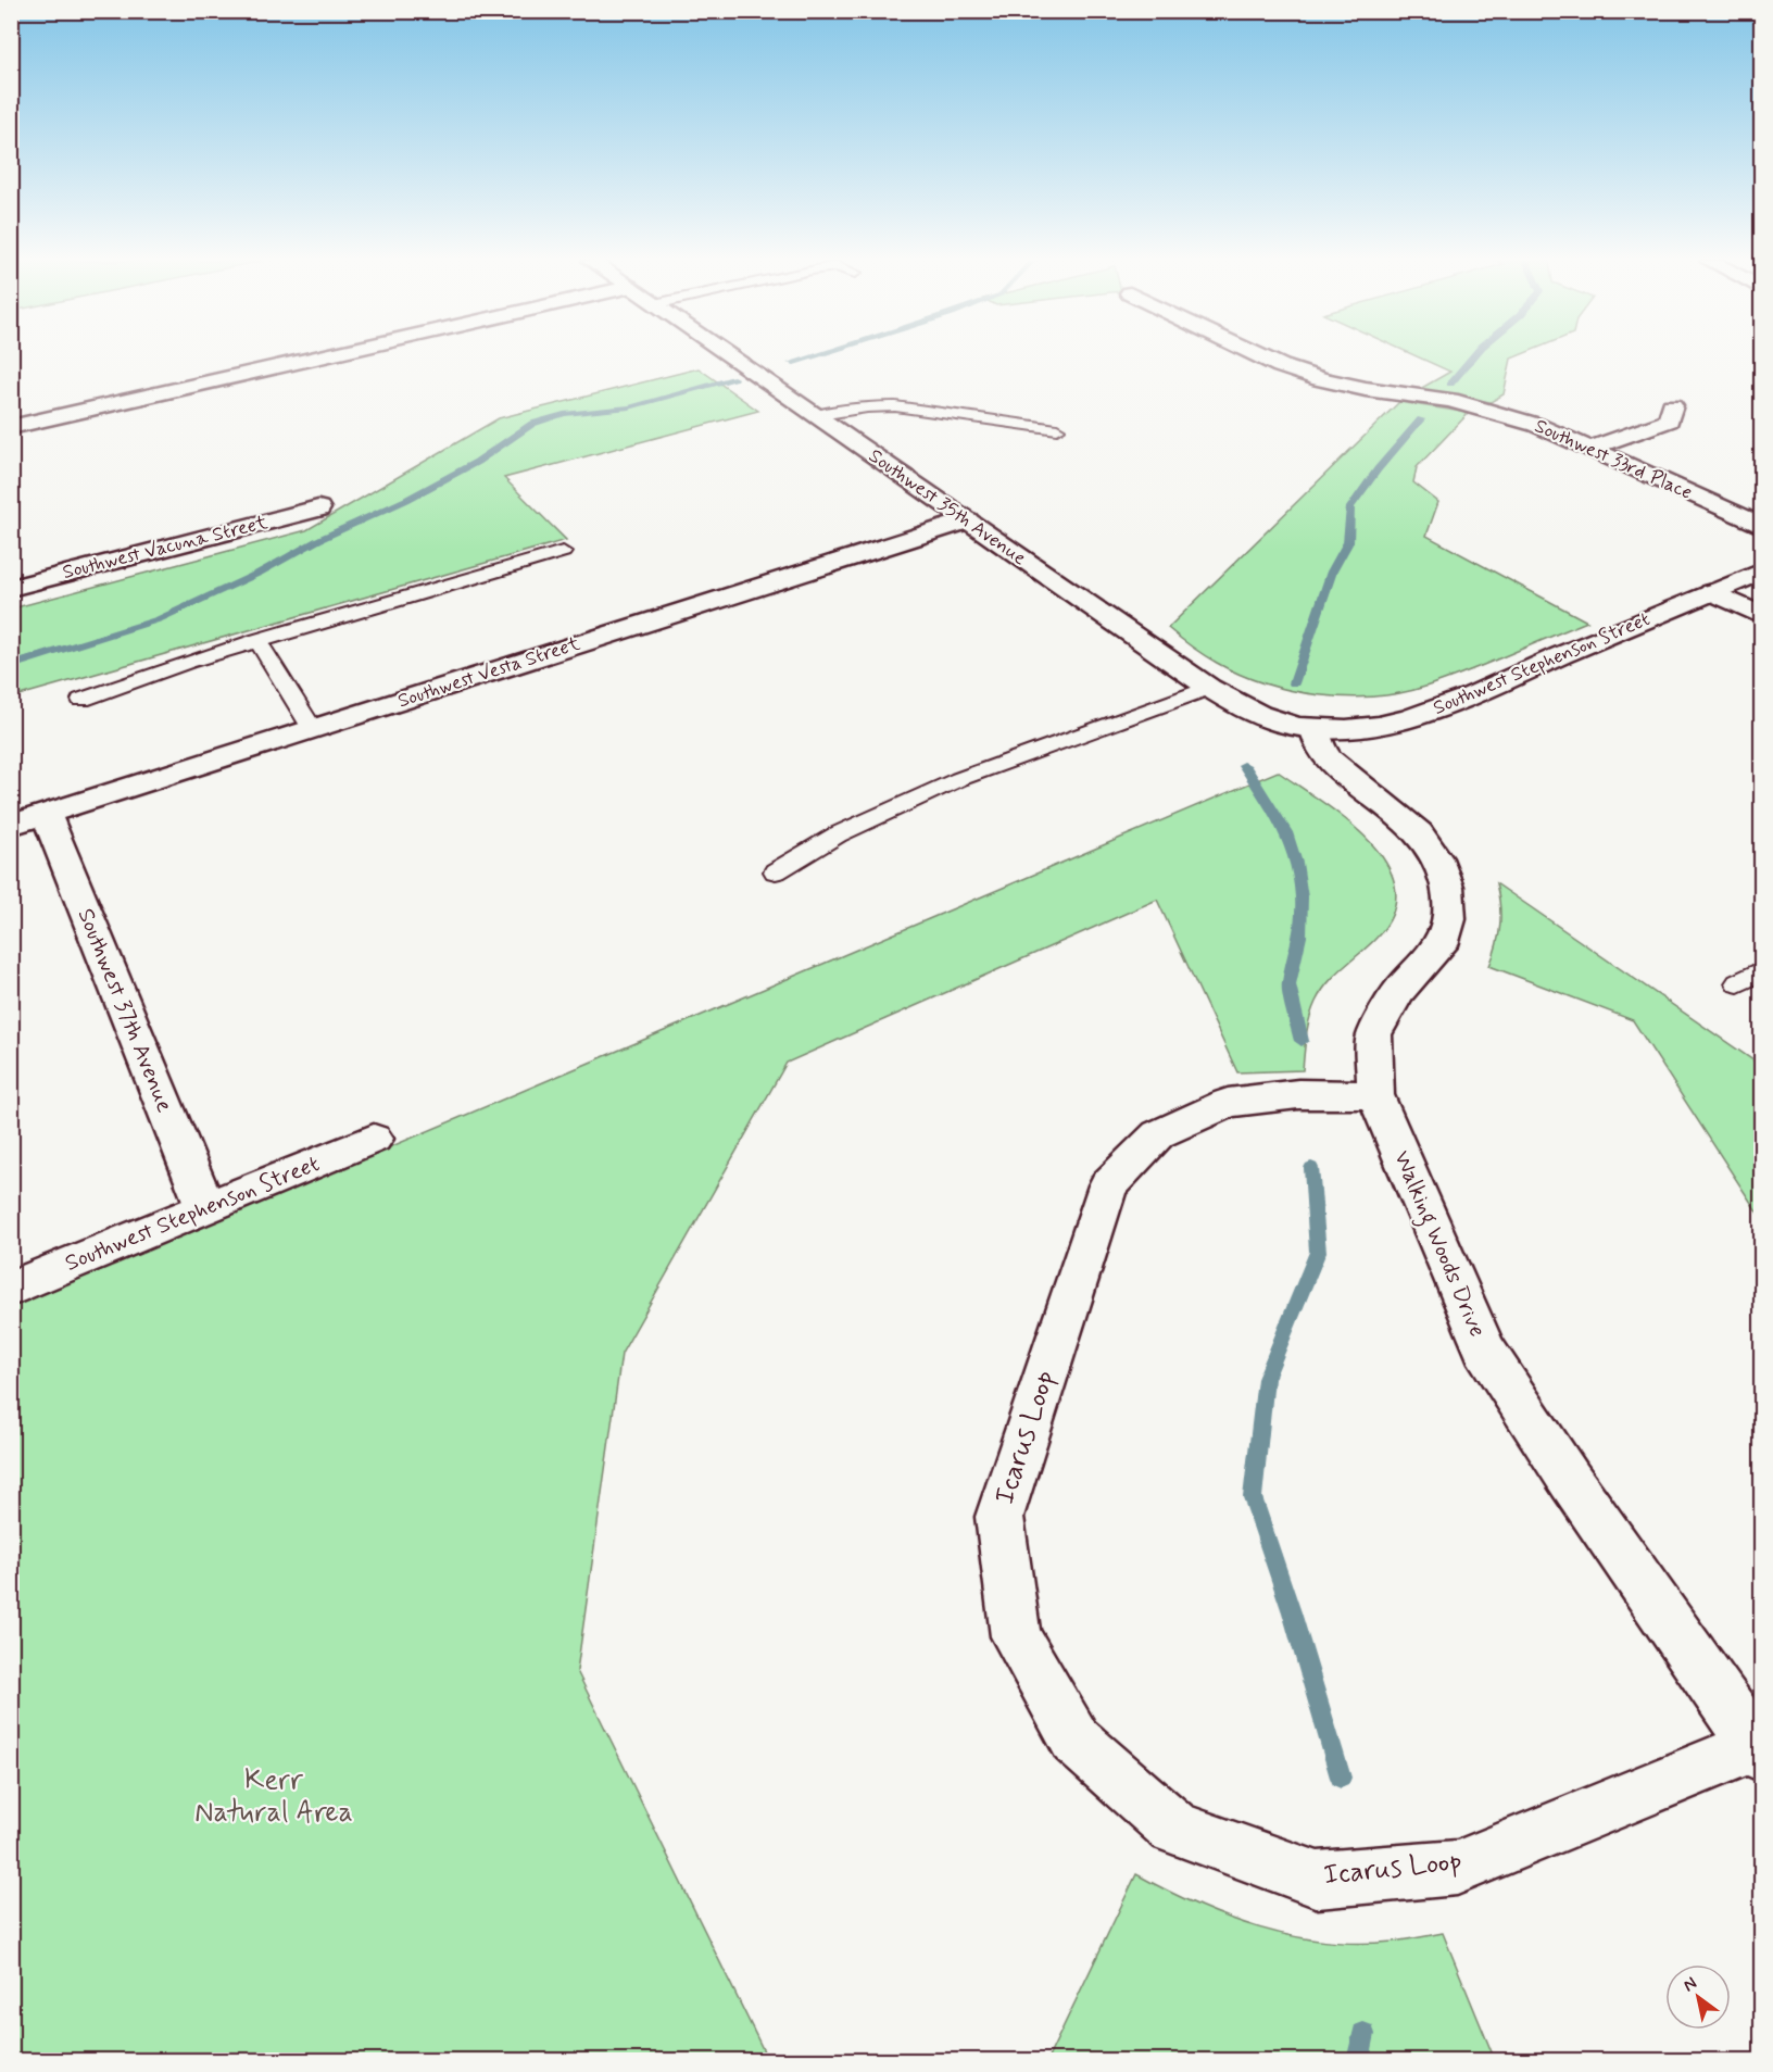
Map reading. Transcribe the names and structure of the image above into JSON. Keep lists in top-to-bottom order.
{
  "streets": {
    "street": [
      "Southwest 33rd Place",
      "Southwest 35th Avenue",
      "Southwest Vacuna Street",
      "Southwest Stephenson Street",
      "Southwest Vesta Street",
      "Southwest 37th Avenue",
      "Walking Woods Drive",
      "Icarus Loop"
    ]
  },
  "crossings": [
    ["Southwest 35th Avenue", "Southwest Stephenson Street"],
    ["Southwest 35th Avenue", "Southwest Vesta Street"],
    ["Southwest 35th Avenue", "Walking Woods Drive"],
    ["Southwest Stephenson Street", "Southwest 37th Avenue"],
    ["Southwest Stephenson Street", "Walking Woods Drive"],
    ["Southwest Vesta Street", "Southwest 37th Avenue"],
    ["Walking Woods Drive", "Icarus Loop"]
  ],
  "parks": ["Kerr Natural Area"],
  "north": "top left"
}
